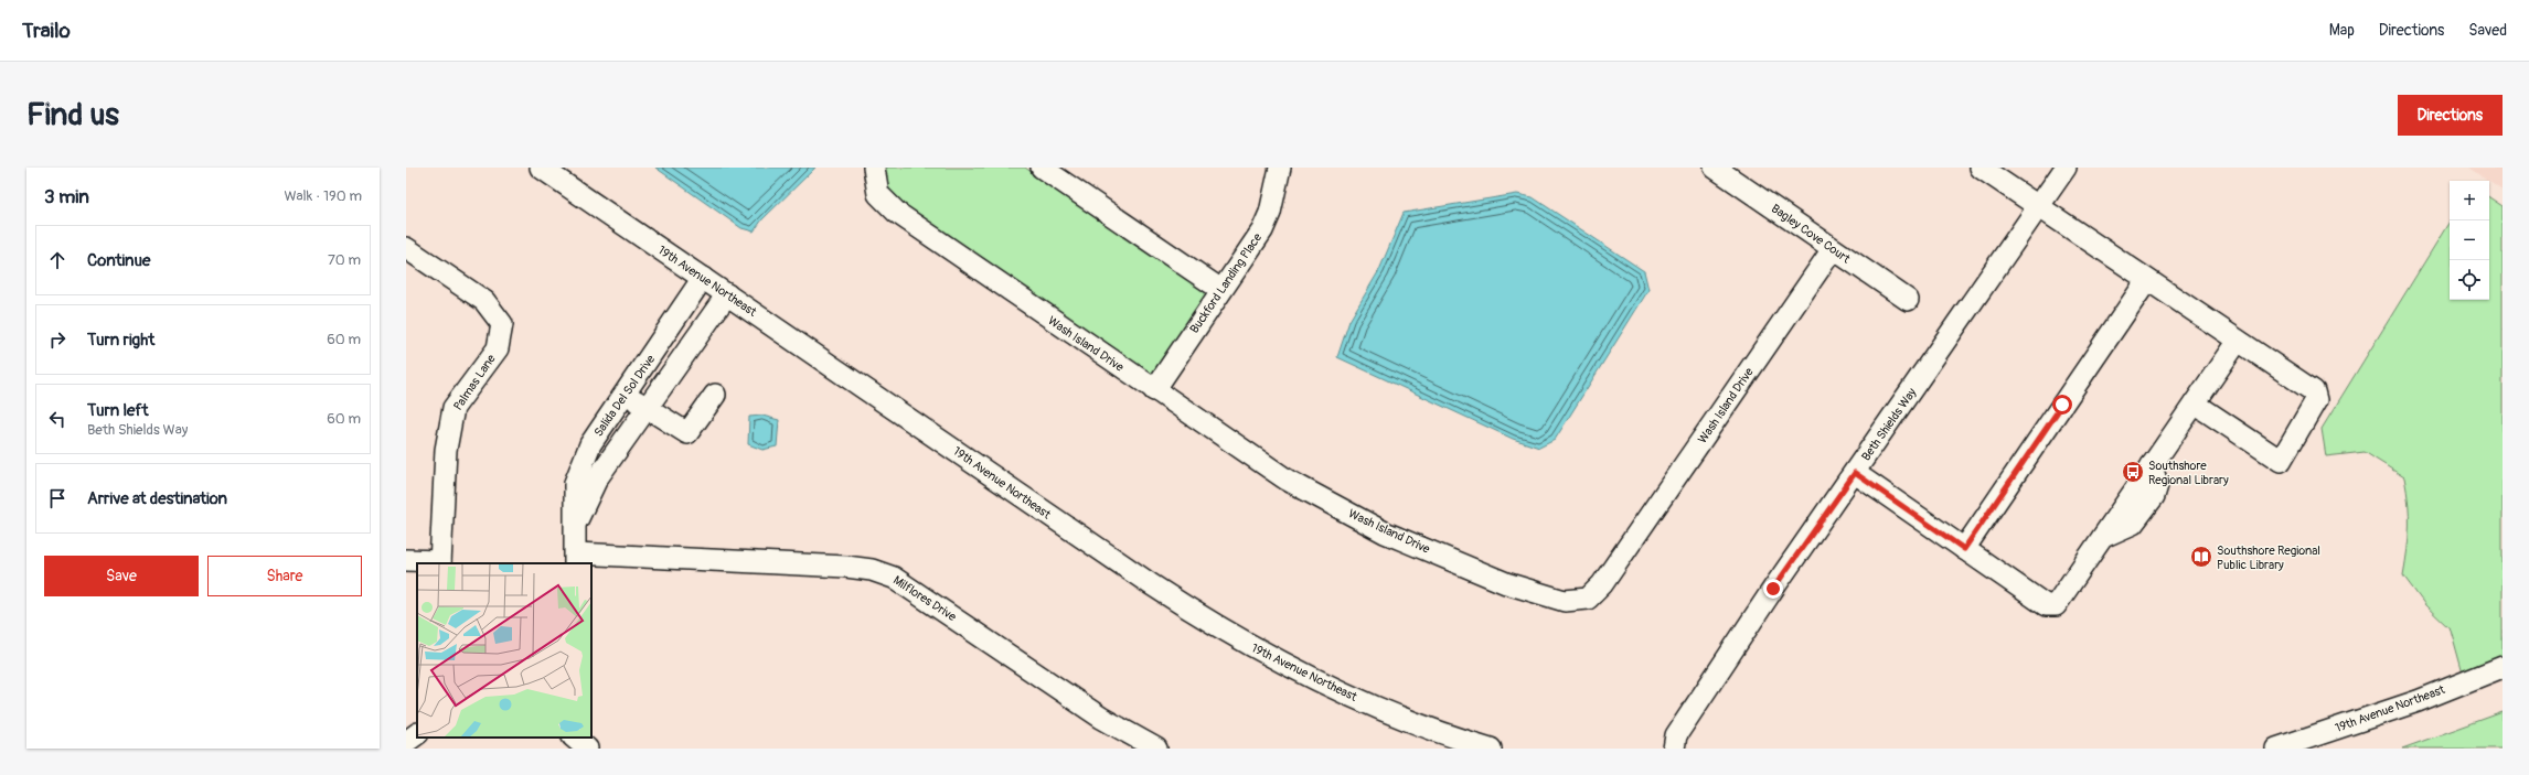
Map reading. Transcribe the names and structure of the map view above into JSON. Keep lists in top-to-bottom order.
{
  "streets": {
    "street": [
      "Bagley Cove Court",
      "19th Avenue Northeast",
      "Buckford Landing Place",
      "Wash Island Drive",
      "Palmas Lane",
      "Salida Del Sol Drive",
      "Beth Shields Way",
      "Milflores Drive"
    ]
  },
  "crossings": [
    ["Bagley Cove Court", "Wash Island Drive"],
    ["19th Avenue Northeast", "Salida Del Sol Drive"],
    ["Buckford Landing Place", "Wash Island Drive"],
    ["Salida Del Sol Drive", "Milflores Drive"]
  ],
  "places": {
    "bus stop": ["Southshore Regional Library"],
    "library": ["Southshore Regional Public Library"]
  },
  "page": {
    "header": "Trailo",
    "nav": ["Map", "Directions", "Saved"],
    "buttons": [
      "Directions",
      ["Save", "Share"]
    ],
    "title": "Find us",
    "heading": ["3 min", "Walk · 190 m"],
    "map_buttons": ["+", "−"],
    "list": [
      ["Continue", "70 m"],
      ["Turn right", "60 m"],
      ["Turn left", "Beth Shields Way", "60 m"],
      "Arrive at destination"
    ]
  }
}
